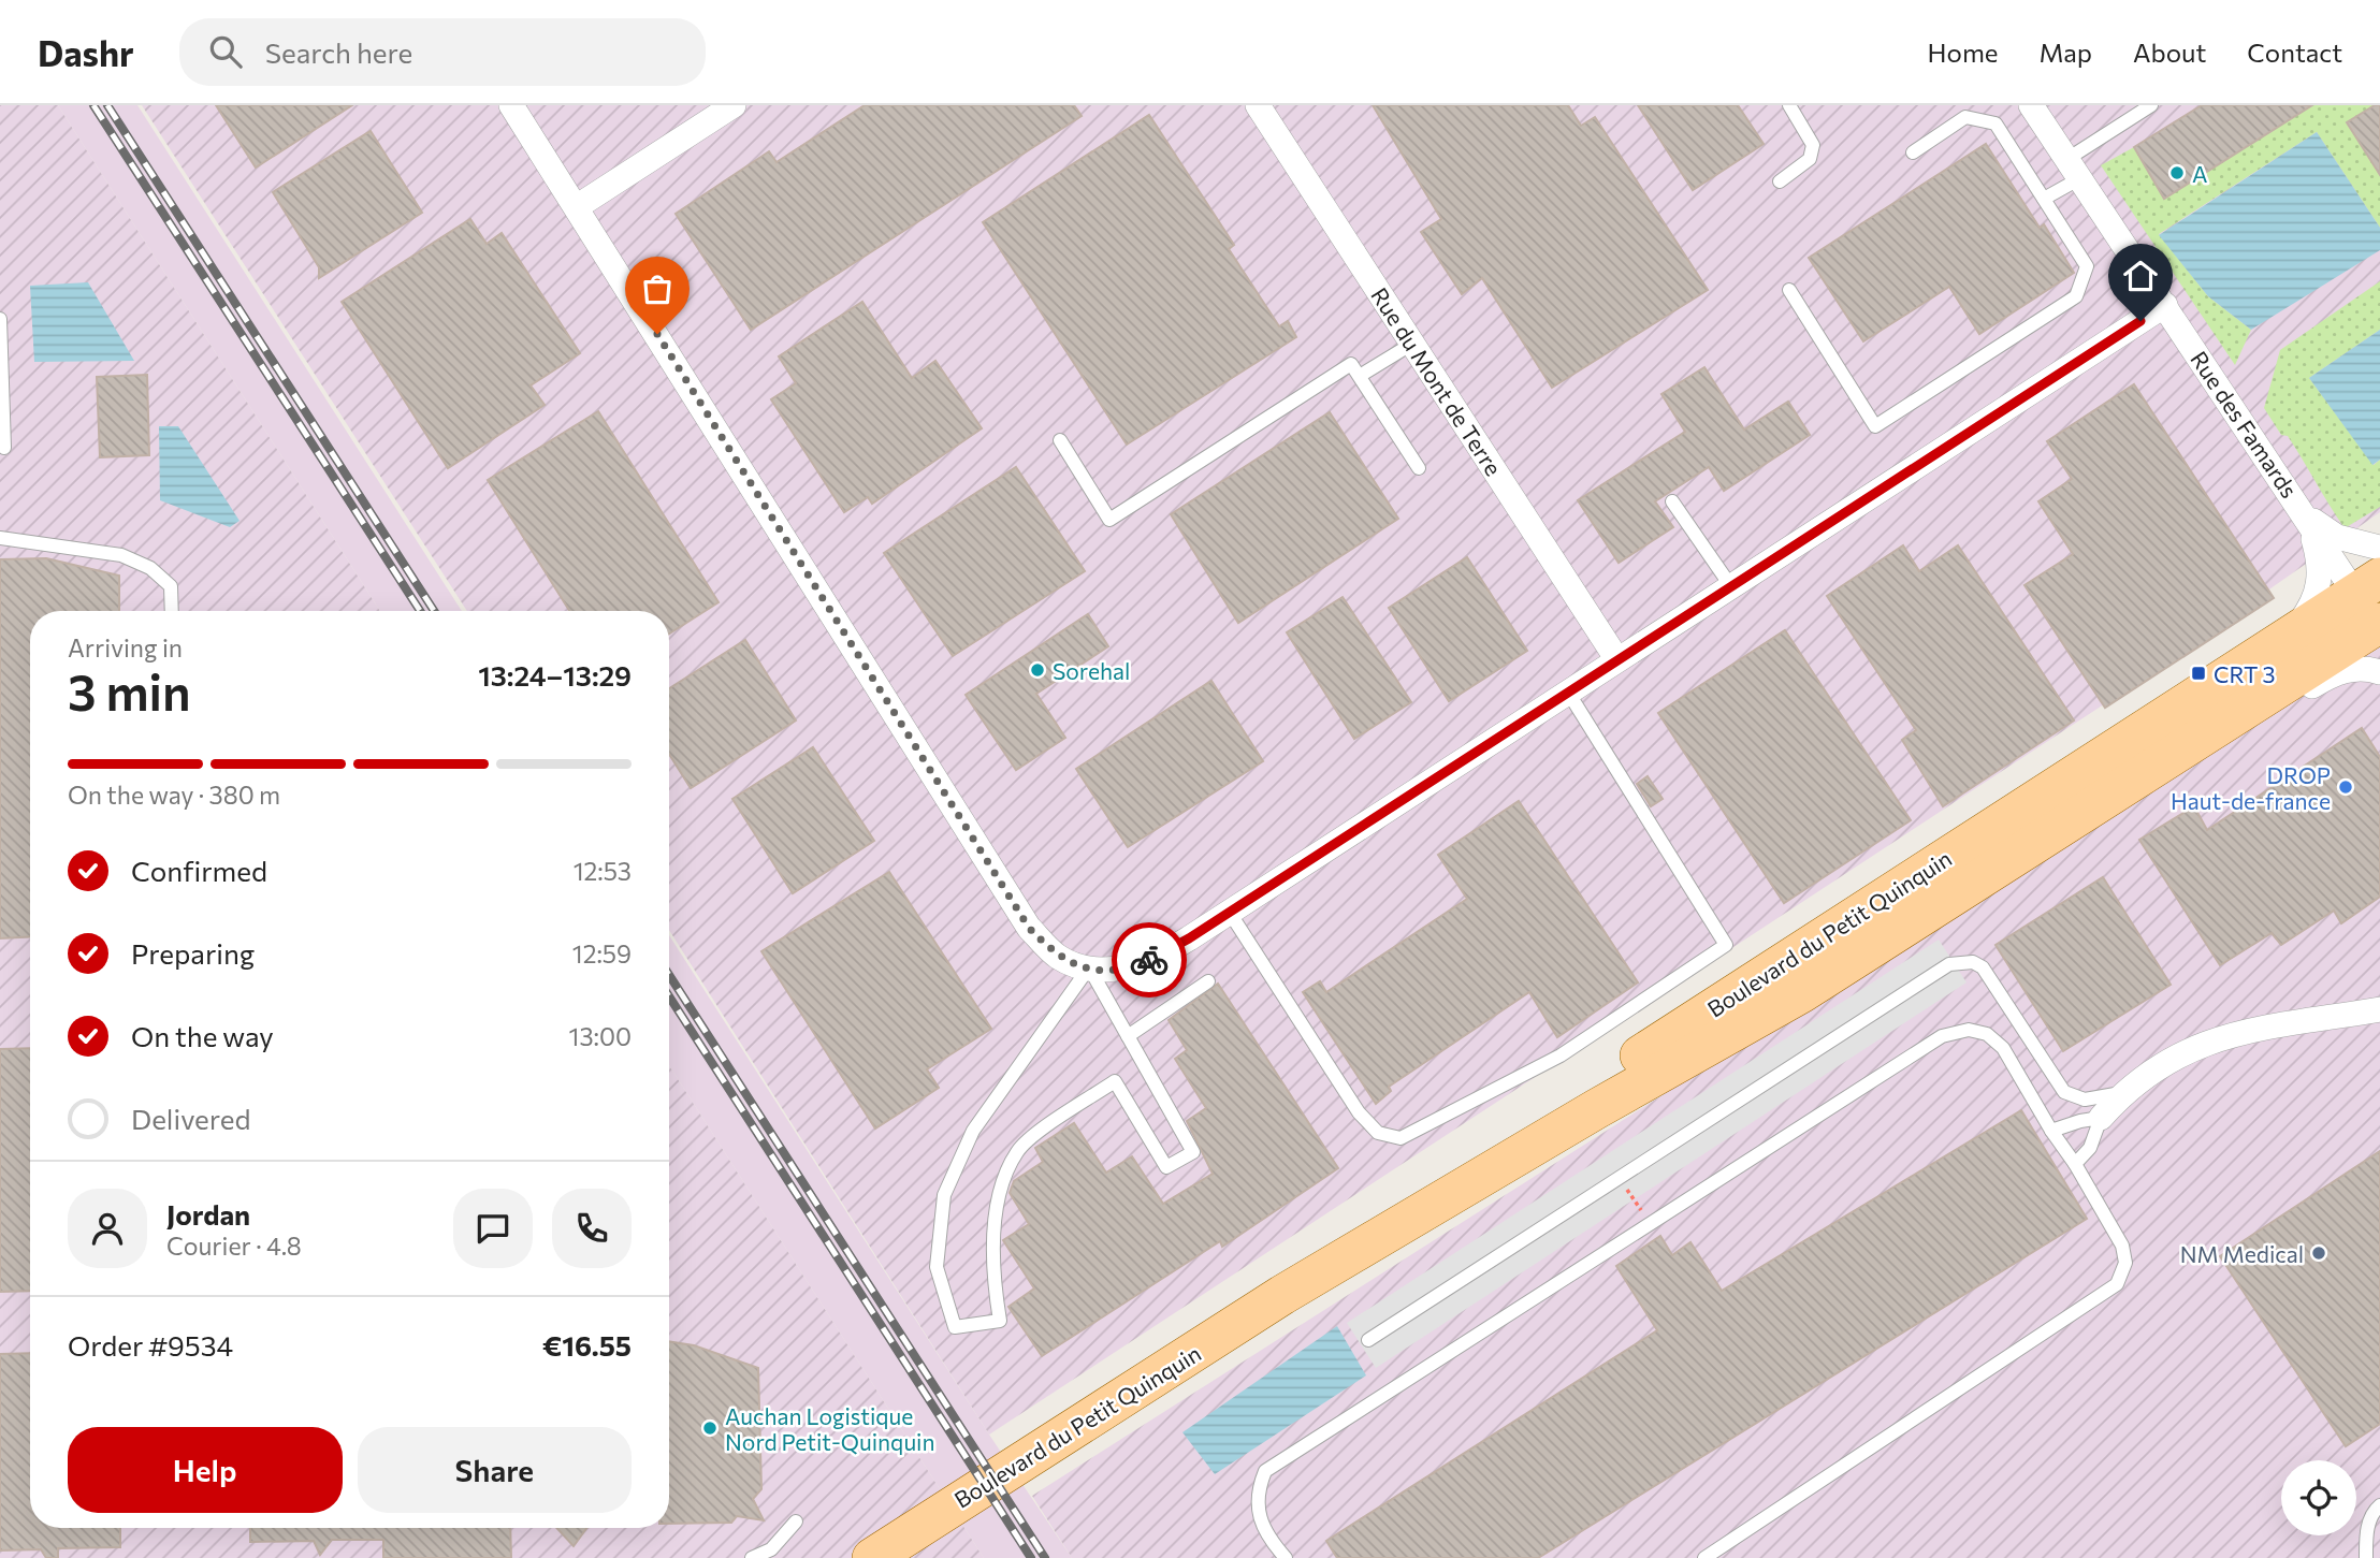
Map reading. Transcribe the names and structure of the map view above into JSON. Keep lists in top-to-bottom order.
{
  "streets": {
    "main road": ["Boulevard du Petit Quinquin"],
    "street": ["Rue du Mont de Terre", "Rue des Famards"]
  },
  "crossings": [
    ["Rue des Famards", "Boulevard du Petit Quinquin"]
  ],
  "places": {
    "other": [
      "A",
      "Sorehal",
      "DROP Haut-de-france",
      "NM Medical",
      "Auchan Logistique Nord Petit-Quinquin"
    ],
    "transit": ["CRT 3"]
  },
  "page": {
    "header": "Dashr",
    "search": "Search here",
    "nav": [
      "Home",
      "Map",
      "About",
      "Contact"
    ],
    "heading": ["3 min", "Arriving in", "13:24–13:29"],
    "panel": [
      "Jordan",
      "Courier · 4.8",
      "Order #9534",
      "€16.55"
    ],
    "bar": "On the way · 380 m",
    "list": [
      ["Confirmed", "12:53"],
      ["Preparing", "12:59"],
      ["On the way", "13:00"],
      "Delivered"
    ],
    "buttons": ["Help", "Share"]
  }
}
